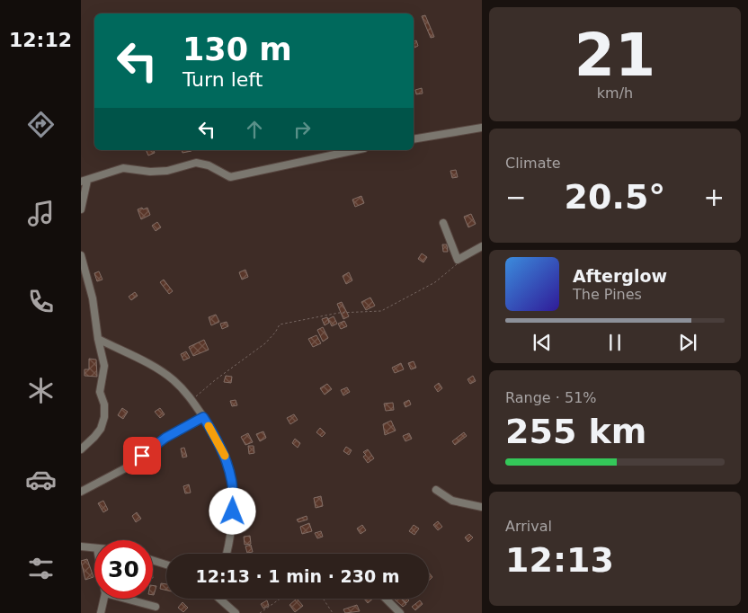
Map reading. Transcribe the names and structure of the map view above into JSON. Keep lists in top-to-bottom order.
{
  "page": {
    "tabs": "12:12",
    "tile": [
      ["21", "km/h"],
      "Climate",
      ["Range · 51%", "255 km"],
      ["Arrival", "12:13"]
    ],
    "turn": ["130 m", "Turn left"],
    "heat": ["−", "20.5°", "+"],
    "song": ["Afterglow", "The Pines"],
    "limit": "30",
    "trip": "12:13 · 1 min · 230 m"
  }
}
